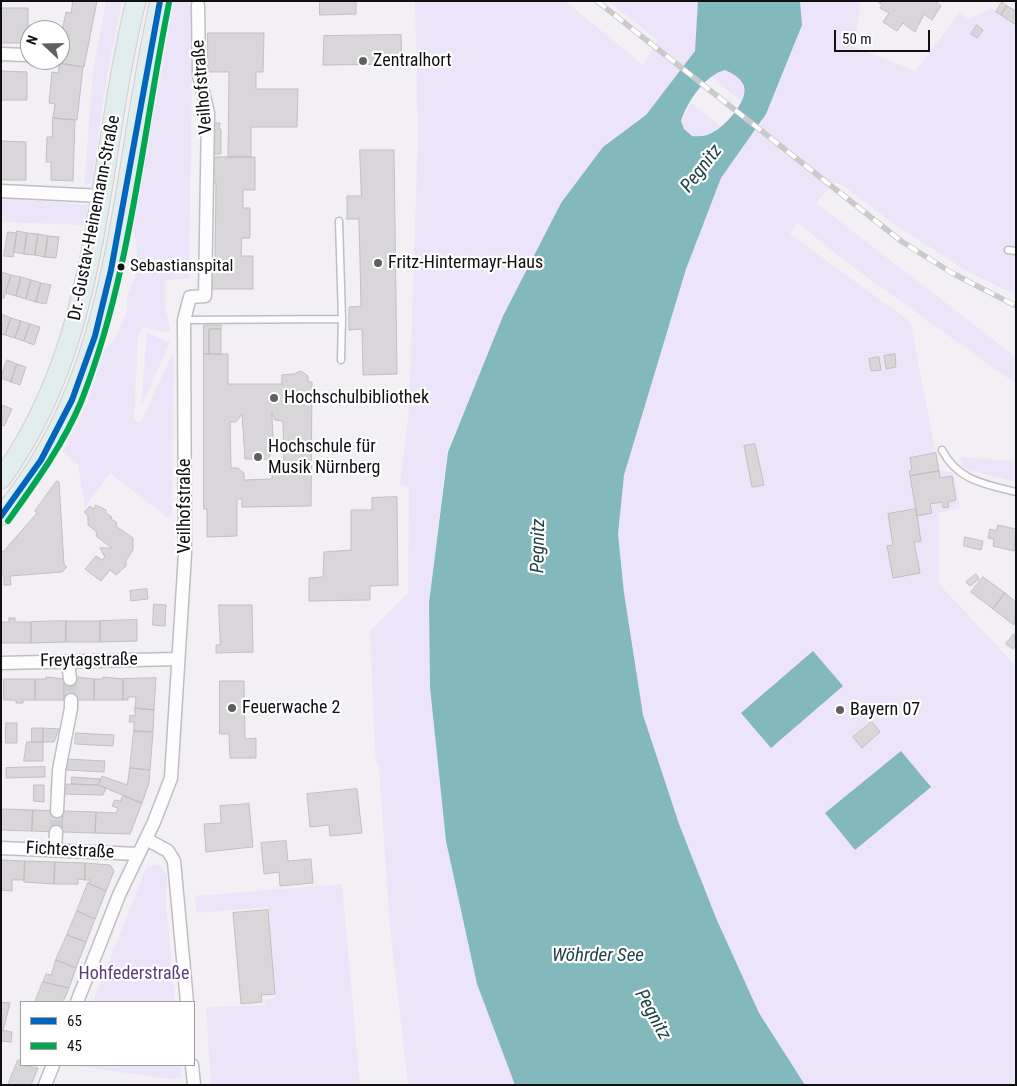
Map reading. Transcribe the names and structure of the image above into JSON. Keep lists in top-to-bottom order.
{
  "streets": {
    "main road": ["Dr.-Gustav-Heinemann-Straße"],
    "street": ["Veilhofstraße", "Freytagstraße", "Fichtestraße"]
  },
  "crossings": [
    ["Veilhofstraße", "Freytagstraße"]
  ],
  "water": ["Pegnitz", "Wöhrder See"],
  "parks": ["Hohfederstraße"],
  "places": [
    "Zentralhort",
    "Fritz-Hintermayr-Haus",
    "Sebastianspital",
    "Hochschulbibliothek",
    "Hochschule für Musik Nürnberg",
    "Feuerwache 2",
    "Bayern 07"
  ],
  "lines": ["transit line 65", "transit line 45"],
  "legend": ["65", "45"],
  "scale_bar": "50 m",
  "north": "left"
}
